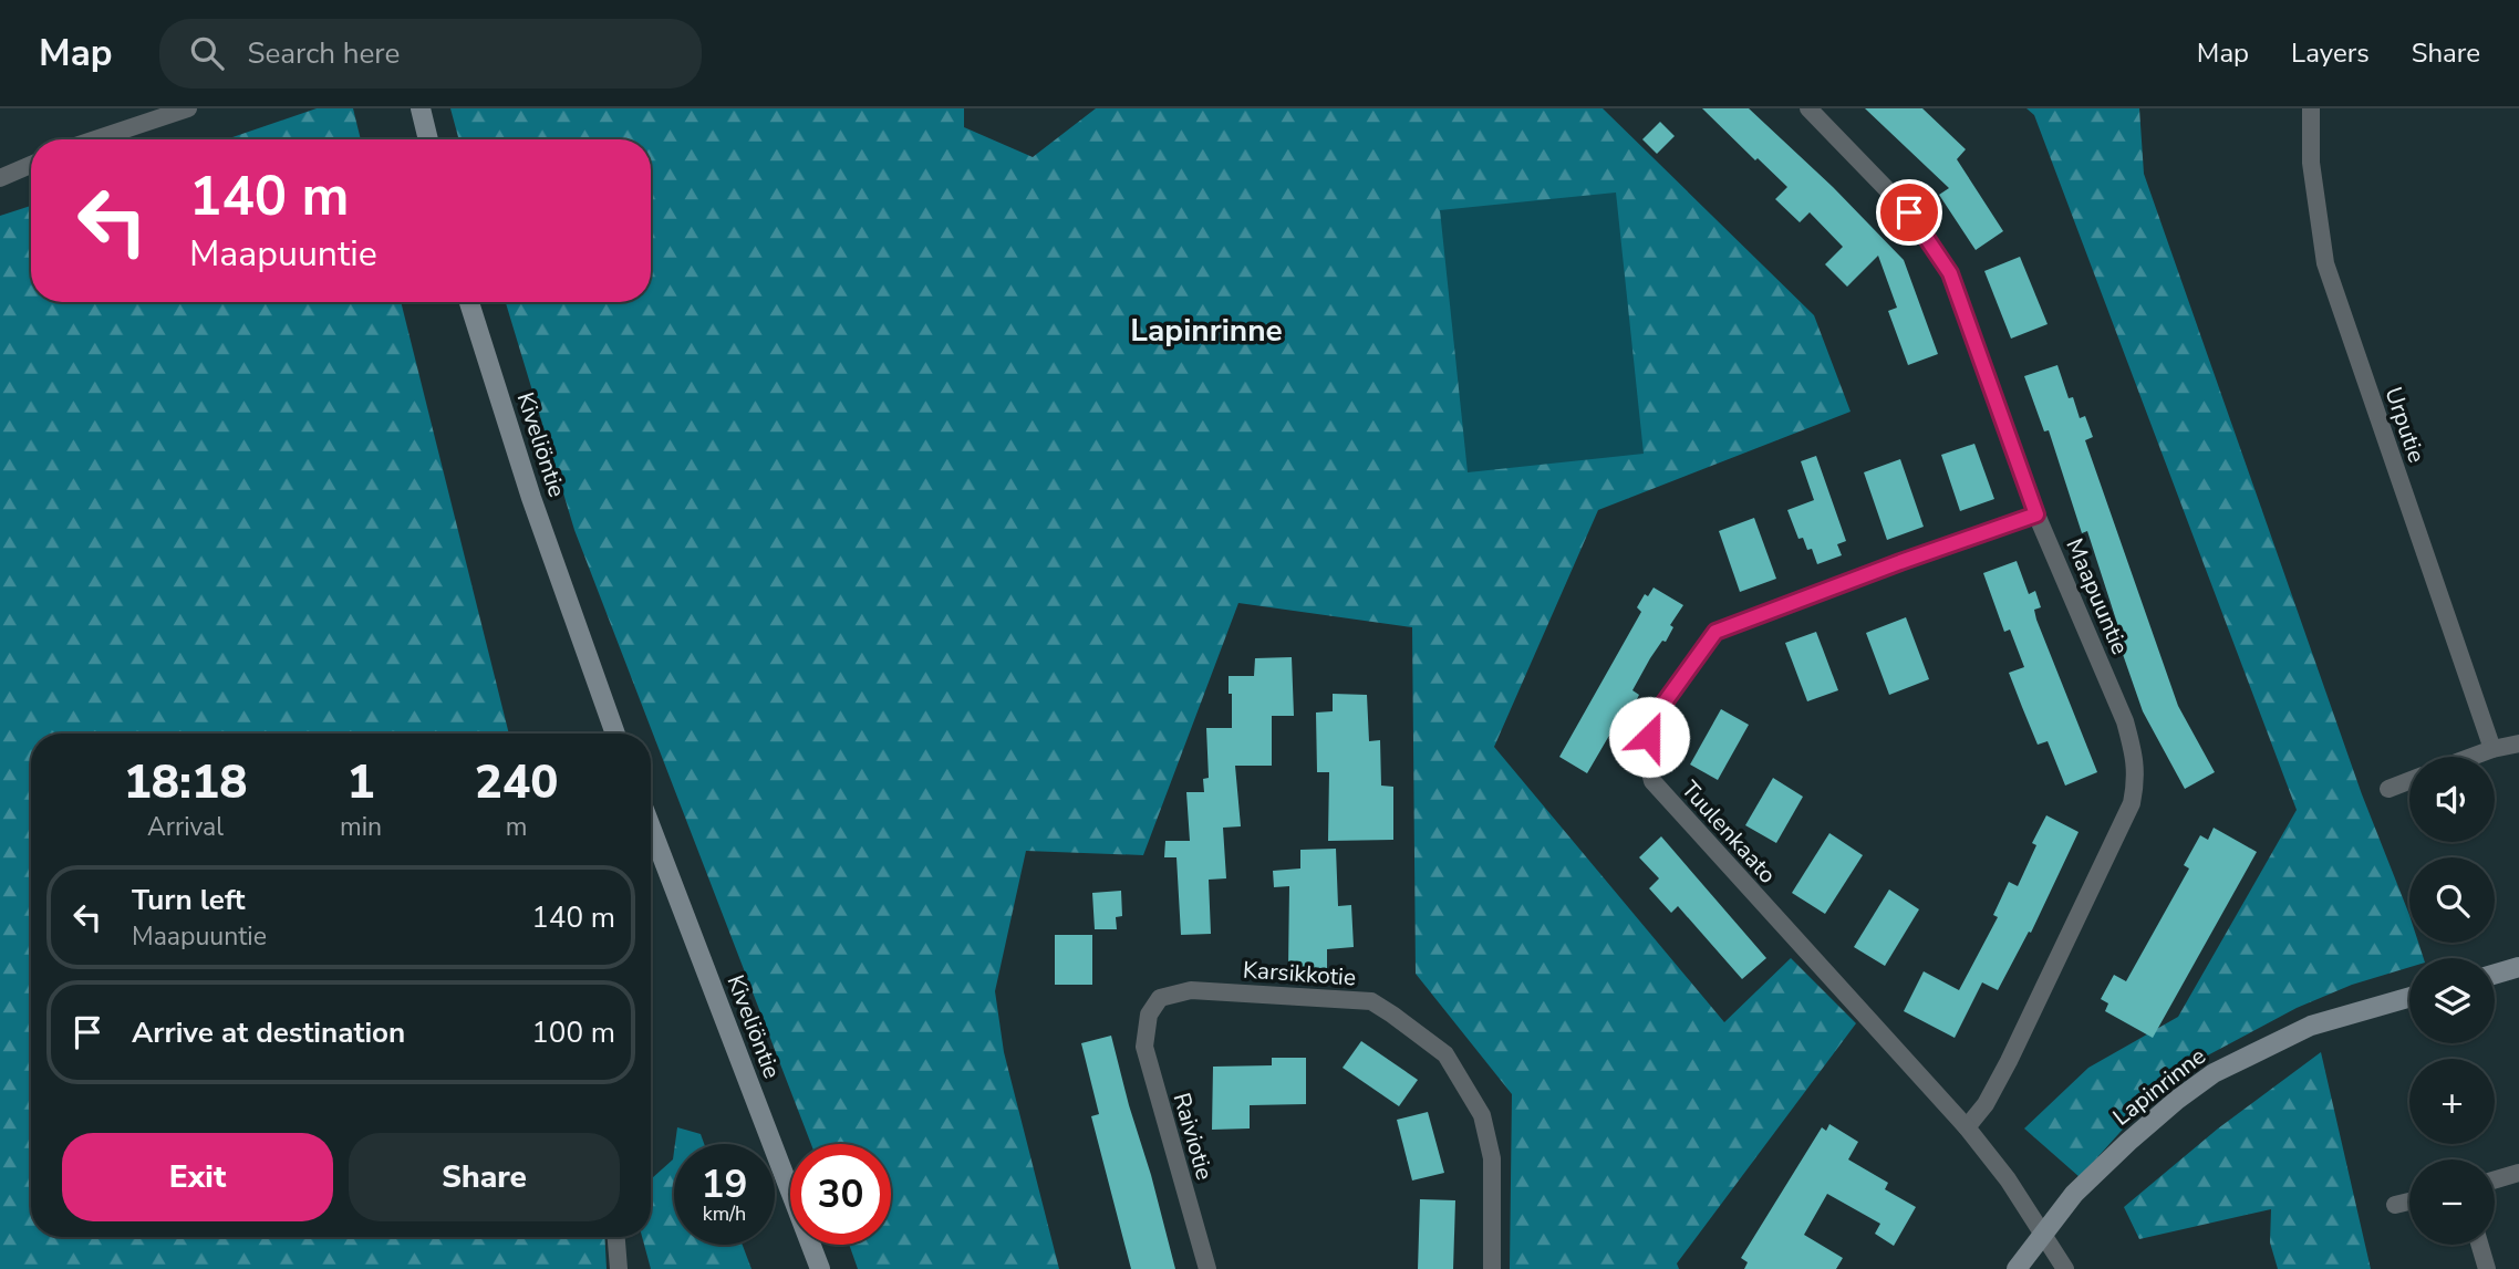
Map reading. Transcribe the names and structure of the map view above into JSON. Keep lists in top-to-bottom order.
{
  "streets": {
    "street": [
      "Urputie",
      "Kiveliöntie",
      "Maapuuntie",
      "Tuulenkaato",
      "Karsikkotie",
      "Lapinrinne",
      "Raiviotie"
    ]
  },
  "crossings": [
    ["Maapuuntie", "Tuulenkaato"],
    ["Tuulenkaato", "Lapinrinne"],
    ["Karsikkotie", "Raiviotie"]
  ],
  "districts": ["Lapinrinne"],
  "page": {
    "header": "Map",
    "search": "Search here",
    "nav": ["Map", "Layers", "Share"],
    "turn": ["140 m", "Maapuuntie"],
    "eta": [
      "18:18",
      "Arrival",
      "1",
      "min",
      "240",
      "m"
    ],
    "map_buttons": ["+", "−"],
    "list": [
      {
        "name": "Turn left",
        "note": "Maapuuntie",
        "value": "140 m"
      },
      {
        "name": "Arrive at destination",
        "value": "100 m"
      }
    ],
    "buttons": ["Exit", "Share"],
    "speed": "19 km/h",
    "limit": "30"
  }
}
